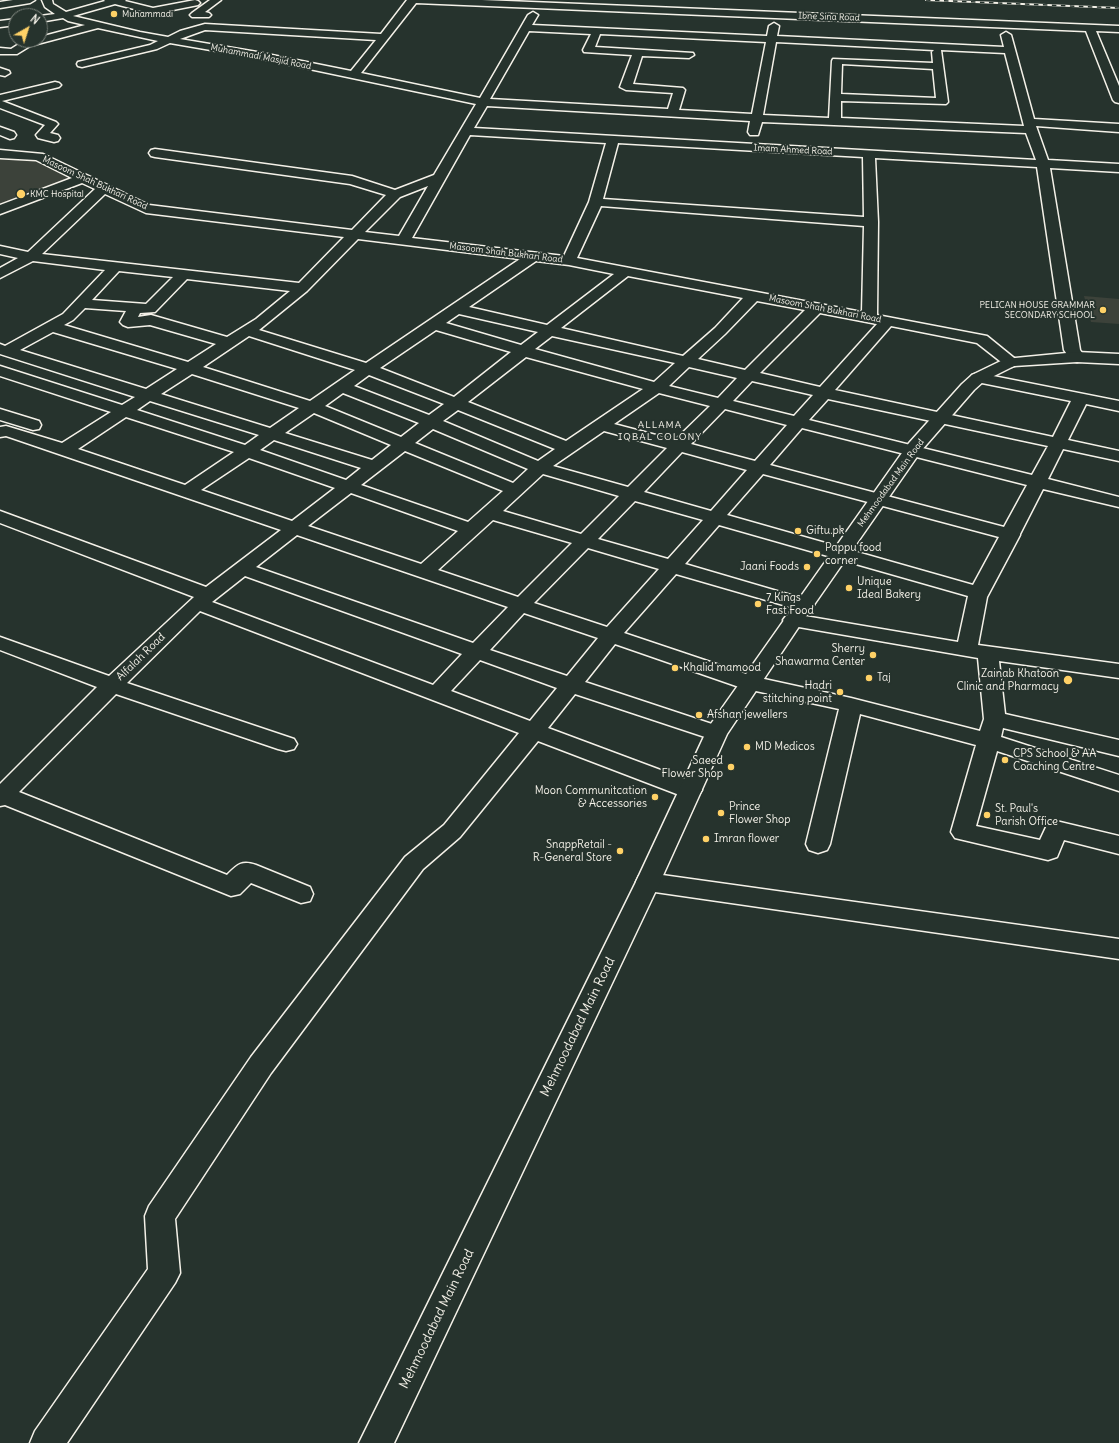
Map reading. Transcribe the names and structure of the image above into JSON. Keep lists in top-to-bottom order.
{
  "streets": {
    "street": [
      "Ibne Sina Road",
      "Muhammadi Masjid Road",
      "Imam Ahmed Road",
      "Masoom Shah Bukhari Road",
      "Mehmoodabad Main Road",
      "Alfalah Road"
    ]
  },
  "crossings": [
    ["Masoom Shah Bukhari Road", "Mehmoodabad Main Road"],
    ["Masoom Shah Bukhari Road", "Alfalah Road"]
  ],
  "districts": ["ALLAMA IQBAL COLONY"],
  "places": [
    "Muhammadi",
    "KMC Hospital",
    "PELICAN HOUSE GRAMMAR SECONDARY SCHOOL",
    "Giftu.pk",
    "Pappu food corner",
    "Jaani Foods",
    "Unique Ideal Bakery",
    "7 Kings Fast Food",
    "Sherry Shawarma Center",
    "Khalid mamood",
    "Taj",
    "Zainab Khatoon Clinic and Pharmacy",
    "Hadri stitching point",
    "Afshan jewellers",
    "MD Medicos",
    "CPS School & AA Coaching Centre",
    "Saeed Flower Shop",
    "Moon Communitcation & Accessories",
    "Prince Flower Shop",
    "St. Paul's Parish Office",
    "Imran flower",
    "SnappRetail - R-General Store"
  ],
  "north": "top right"
}
